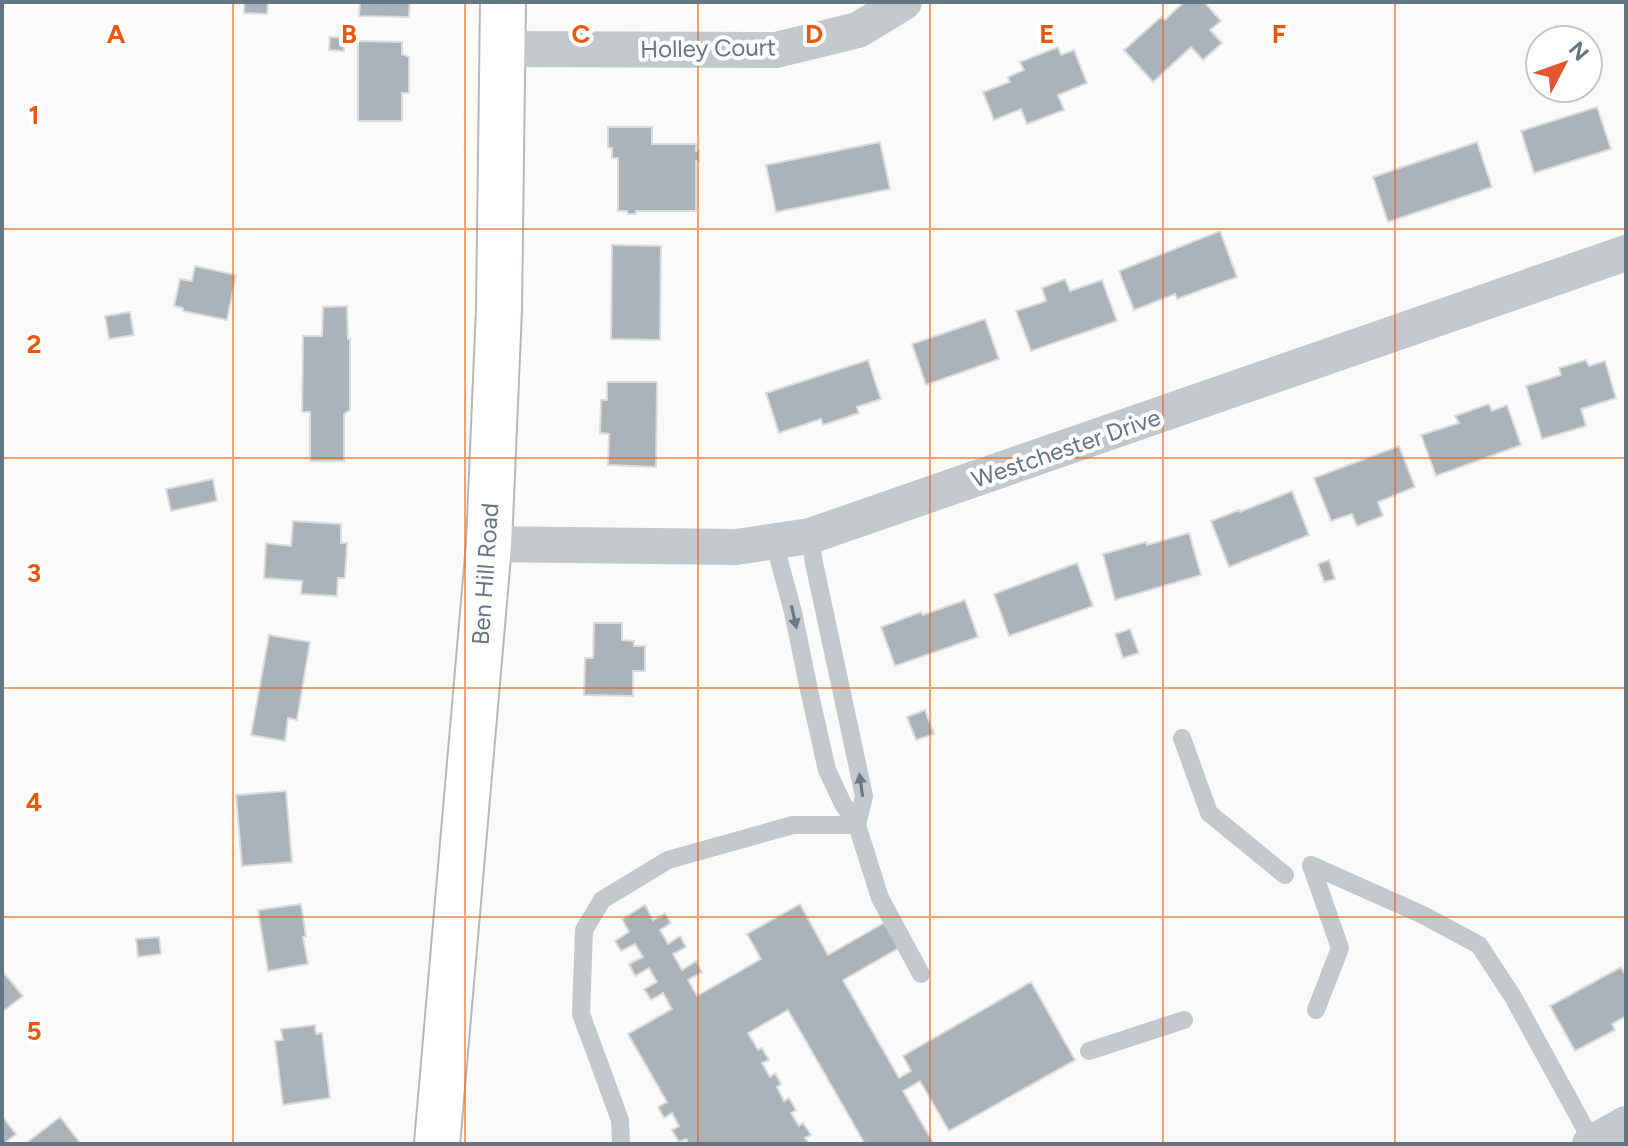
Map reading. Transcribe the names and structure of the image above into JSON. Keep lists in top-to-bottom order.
{
  "streets": {
    "street": ["Holley Court", "Westchester Drive", "Ben Hill Road"]
  },
  "crossings": [
    ["Holley Court", "Ben Hill Road"],
    ["Westchester Drive", "Ben Hill Road"]
  ],
  "north": "top right",
  "grid": {
    "columns": [
      "A",
      "B",
      "C",
      "D",
      "E",
      "F"
    ],
    "rows": [
      "1",
      "2",
      "3",
      "4",
      "5"
    ]
  }
}
